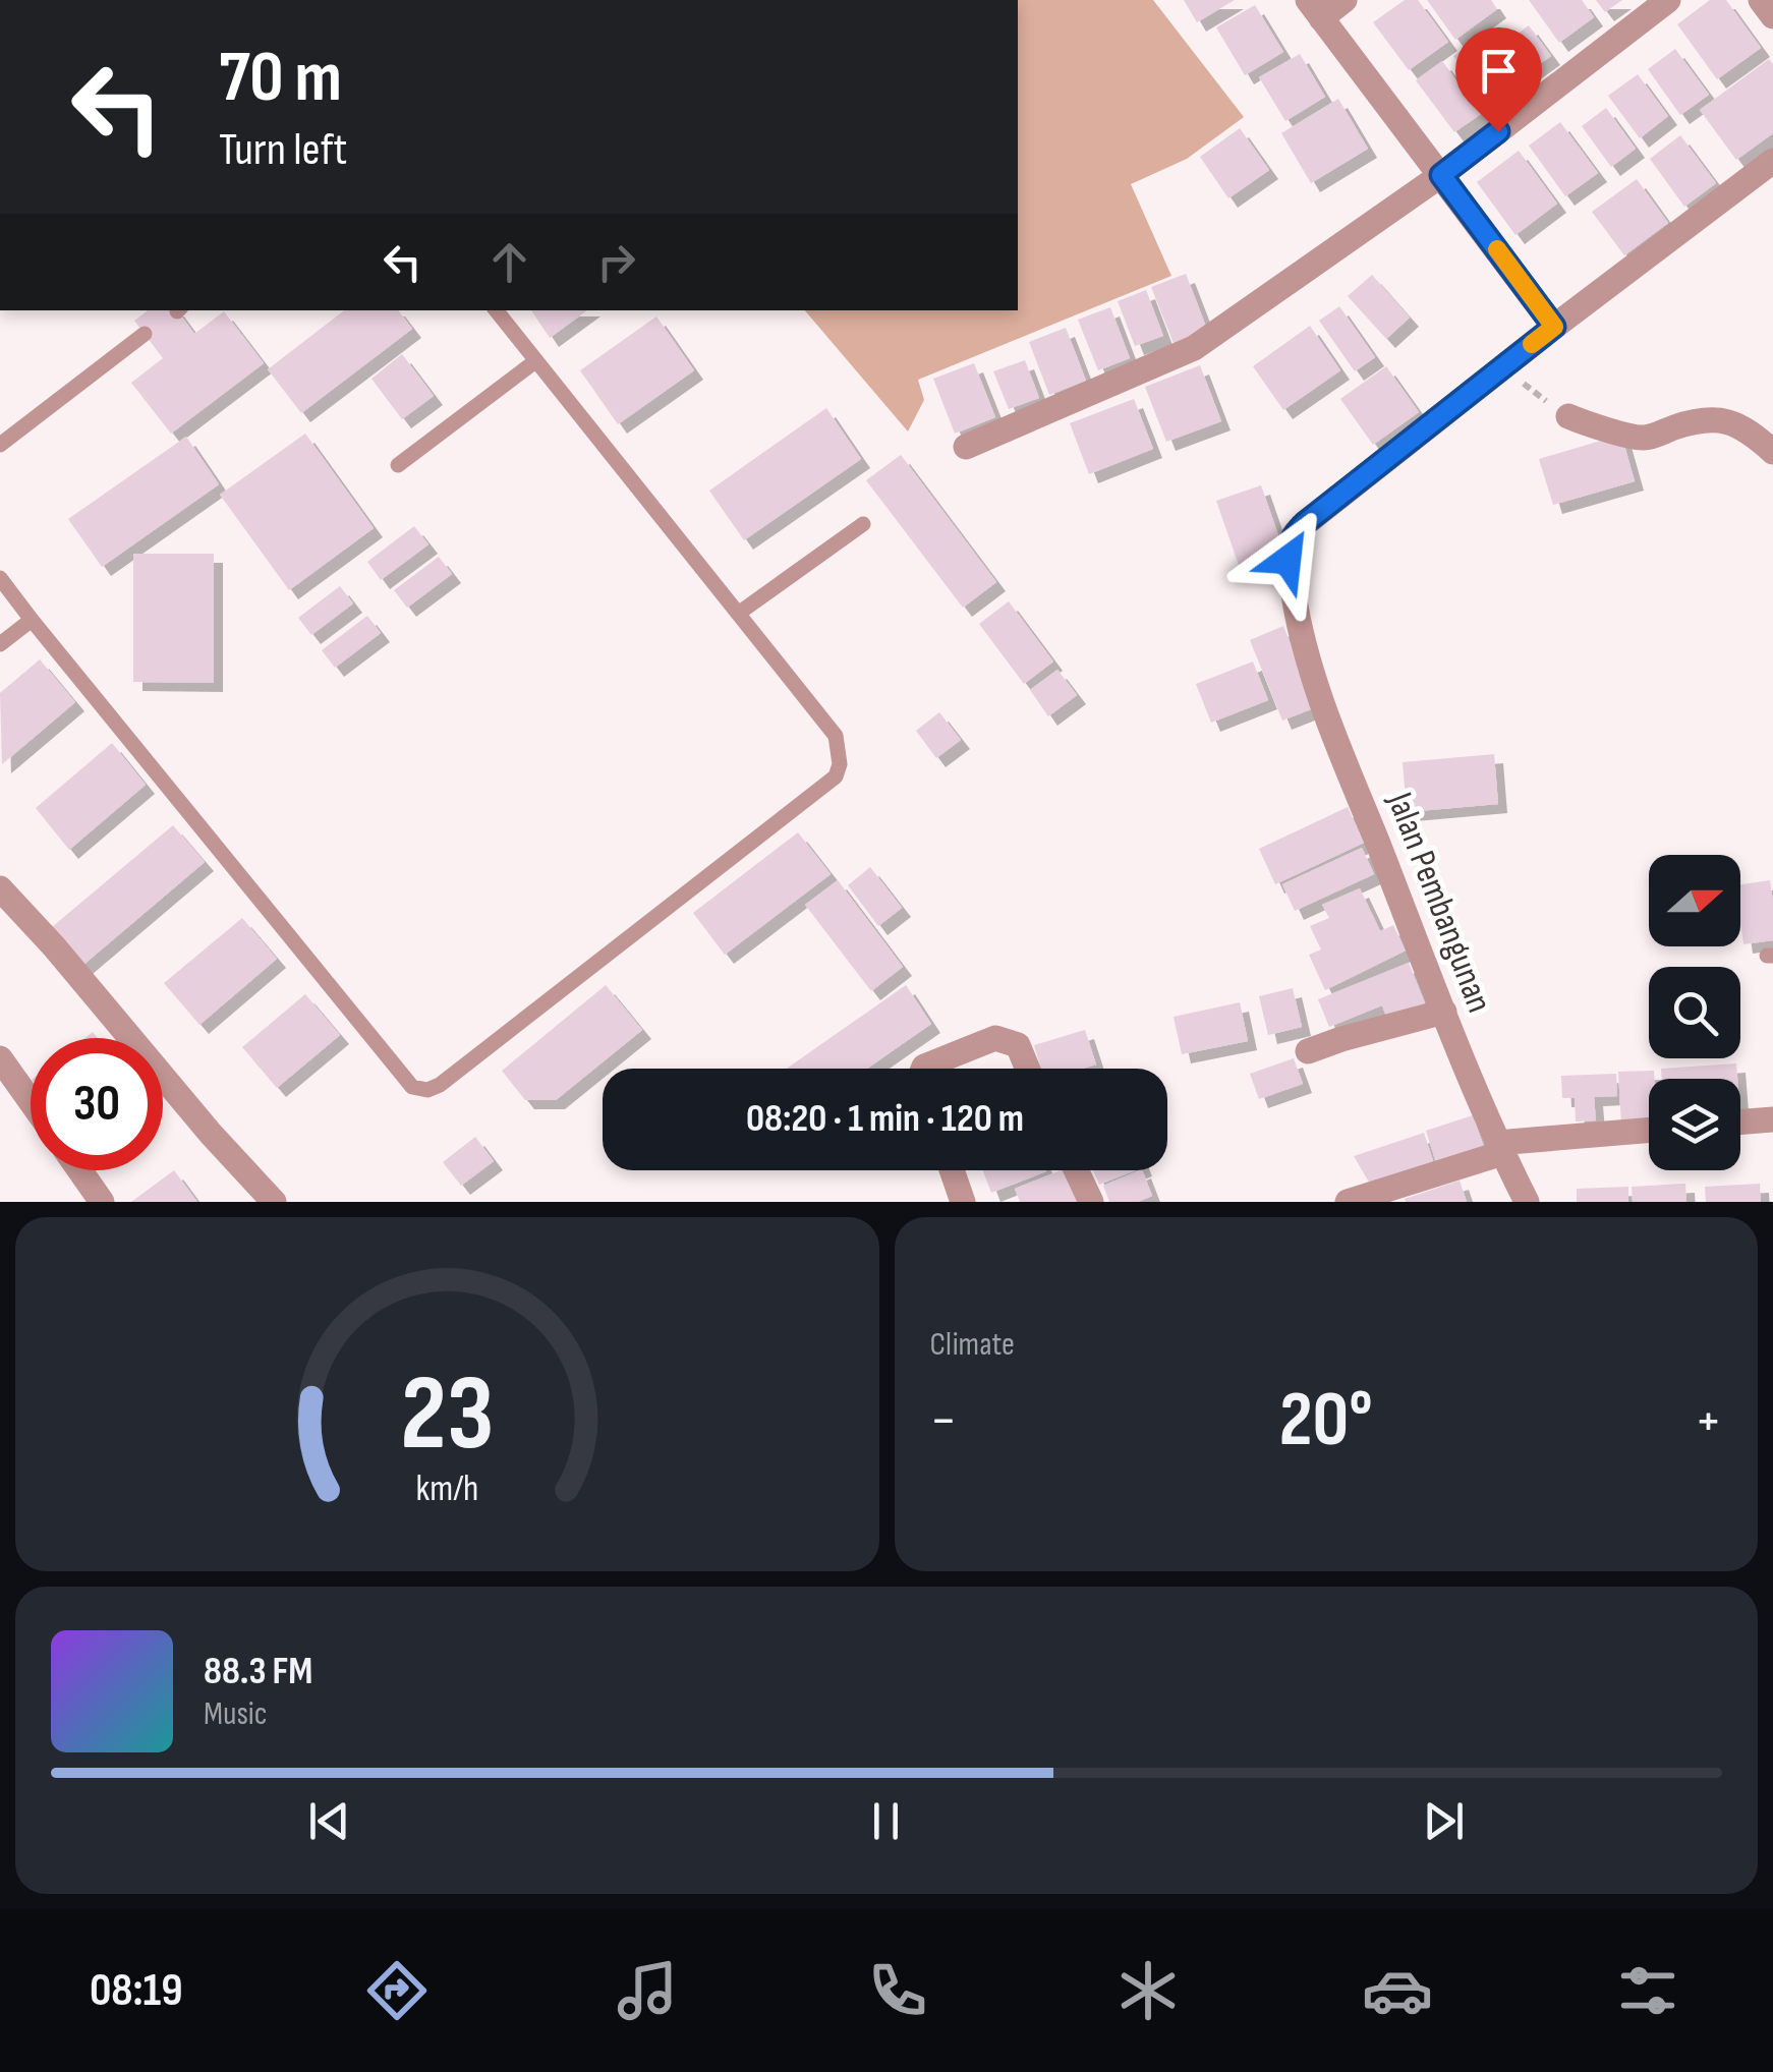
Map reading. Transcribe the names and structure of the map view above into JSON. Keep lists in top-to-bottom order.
{
  "streets": {
    "street": ["Jalan Pembangunan"]
  },
  "north": "right",
  "page": {
    "turn": ["70 m", "Turn left"],
    "limit": "30",
    "trip": "08:20 · 1 min · 120 m",
    "tile": "Climate",
    "heat": ["−", "20°", "+"],
    "song": ["88.3 FM", "Music"],
    "tabs": "08:19",
    "gauge": ["23", "km/h"]
  }
}
